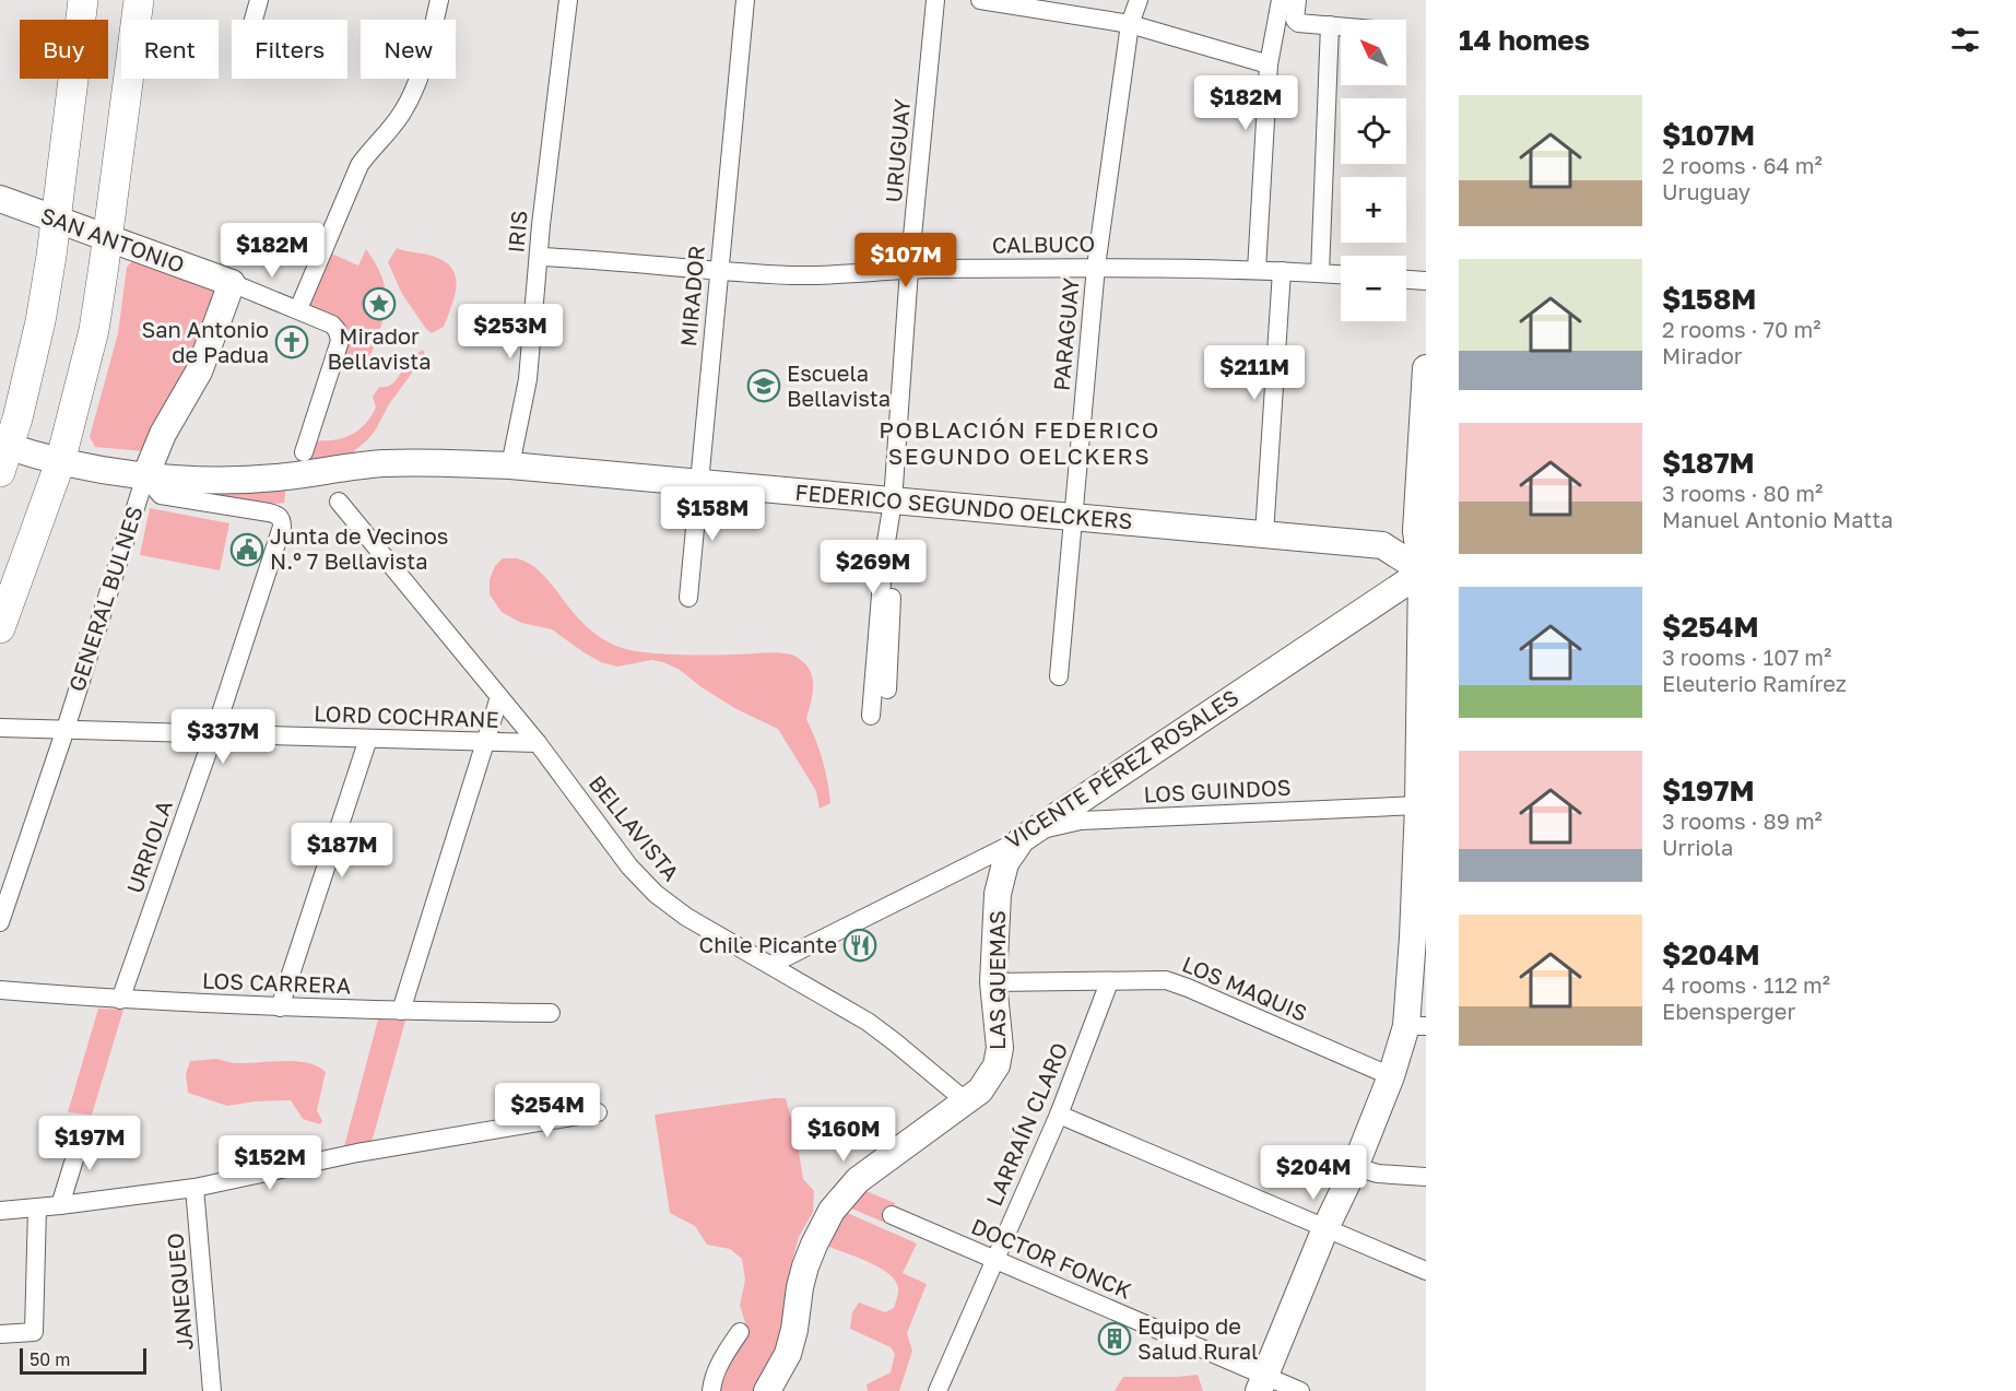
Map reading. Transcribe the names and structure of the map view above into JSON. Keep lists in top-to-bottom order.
{
  "streets": {
    "main road": [
      "SAN ANTONIO",
      "FEDERICO SEGUNDO OELCKERS",
      "GENERAL BULNES",
      "VICENTE PÉREZ ROSALES",
      "LAS QUEMAS"
    ],
    "street": [
      "URUGUAY",
      "IRIS",
      "CALBUCO",
      "MIRADOR",
      "PARAGUAY",
      "LORD COCHRANE",
      "LOS GUINDOS",
      "BELLAVISTA",
      "URRIOLA",
      "LOS CARRERA",
      "LOS MAQUIS",
      "LARRAÍN CLARO",
      "DOCTOR FONCK",
      "JANEQUEO"
    ]
  },
  "crossings": [
    ["URUGUAY", "CALBUCO"],
    ["URUGUAY", "FEDERICO SEGUNDO OELCKERS"],
    ["IRIS", "CALBUCO"],
    ["IRIS", "FEDERICO SEGUNDO OELCKERS"],
    ["SAN ANTONIO", "GENERAL BULNES"],
    ["CALBUCO", "MIRADOR"],
    ["CALBUCO", "PARAGUAY"],
    ["MIRADOR", "FEDERICO SEGUNDO OELCKERS"],
    ["PARAGUAY", "FEDERICO SEGUNDO OELCKERS"],
    ["FEDERICO SEGUNDO OELCKERS", "GENERAL BULNES"],
    ["FEDERICO SEGUNDO OELCKERS", "VICENTE PÉREZ ROSALES"],
    ["FEDERICO SEGUNDO OELCKERS", "URRIOLA"],
    ["GENERAL BULNES", "LORD COCHRANE"],
    ["GENERAL BULNES", "URRIOLA"],
    ["LORD COCHRANE", "BELLAVISTA"],
    ["LORD COCHRANE", "URRIOLA"],
    ["VICENTE PÉREZ ROSALES", "LOS GUINDOS"],
    ["VICENTE PÉREZ ROSALES", "BELLAVISTA"],
    ["VICENTE PÉREZ ROSALES", "LAS QUEMAS"],
    ["LOS GUINDOS", "LAS QUEMAS"],
    ["BELLAVISTA", "LAS QUEMAS"],
    ["URRIOLA", "LOS CARRERA"],
    ["LAS QUEMAS", "LOS MAQUIS"],
    ["LOS MAQUIS", "LARRAÍN CLARO"],
    ["LARRAÍN CLARO", "DOCTOR FONCK"]
  ],
  "districts": ["POBLACIÓN FEDERICO SEGUNDO OELCKERS"],
  "places": {
    "place": ["Mirador Bellavista"],
    "church": ["San Antonio de Padua"],
    "school or university": ["Escuela Bellavista"],
    "public building": ["Junta de Vecinos N.º 7 Bellavista"],
    "restaurant": ["Chile Picante"],
    "building": ["Equipo de Salud Rural"]
  },
  "scale_bar": "50 m",
  "north": "top left",
  "page": {
    "heading": "14 homes",
    "map_buttons": ["+", "−"],
    "chip": [
      "Buy",
      "Rent",
      "Filters",
      "New"
    ],
    "price": [
      "$182M",
      "$182M",
      "$107M",
      "$253M",
      "$211M",
      "$158M",
      "$269M",
      "$337M",
      "$187M",
      "$254M",
      "$160M",
      "$197M",
      "$152M",
      "$204M"
    ],
    "list": [
      {
        "name": "$107M",
        "note": "2 rooms · 64 m² · Uruguay"
      },
      {
        "name": "$158M",
        "note": "2 rooms · 70 m² · Mirador"
      },
      {
        "name": "$187M",
        "note": "3 rooms · 80 m² · Manuel Antonio Matta"
      },
      {
        "name": "$254M",
        "note": "3 rooms · 107 m² · Eleuterio Ramírez"
      },
      {
        "name": "$197M",
        "note": "3 rooms · 89 m² · Urriola"
      },
      {
        "name": "$204M",
        "note": "4 rooms · 112 m² · Ebensperger"
      }
    ],
    "scale": "50 m"
  }
}
